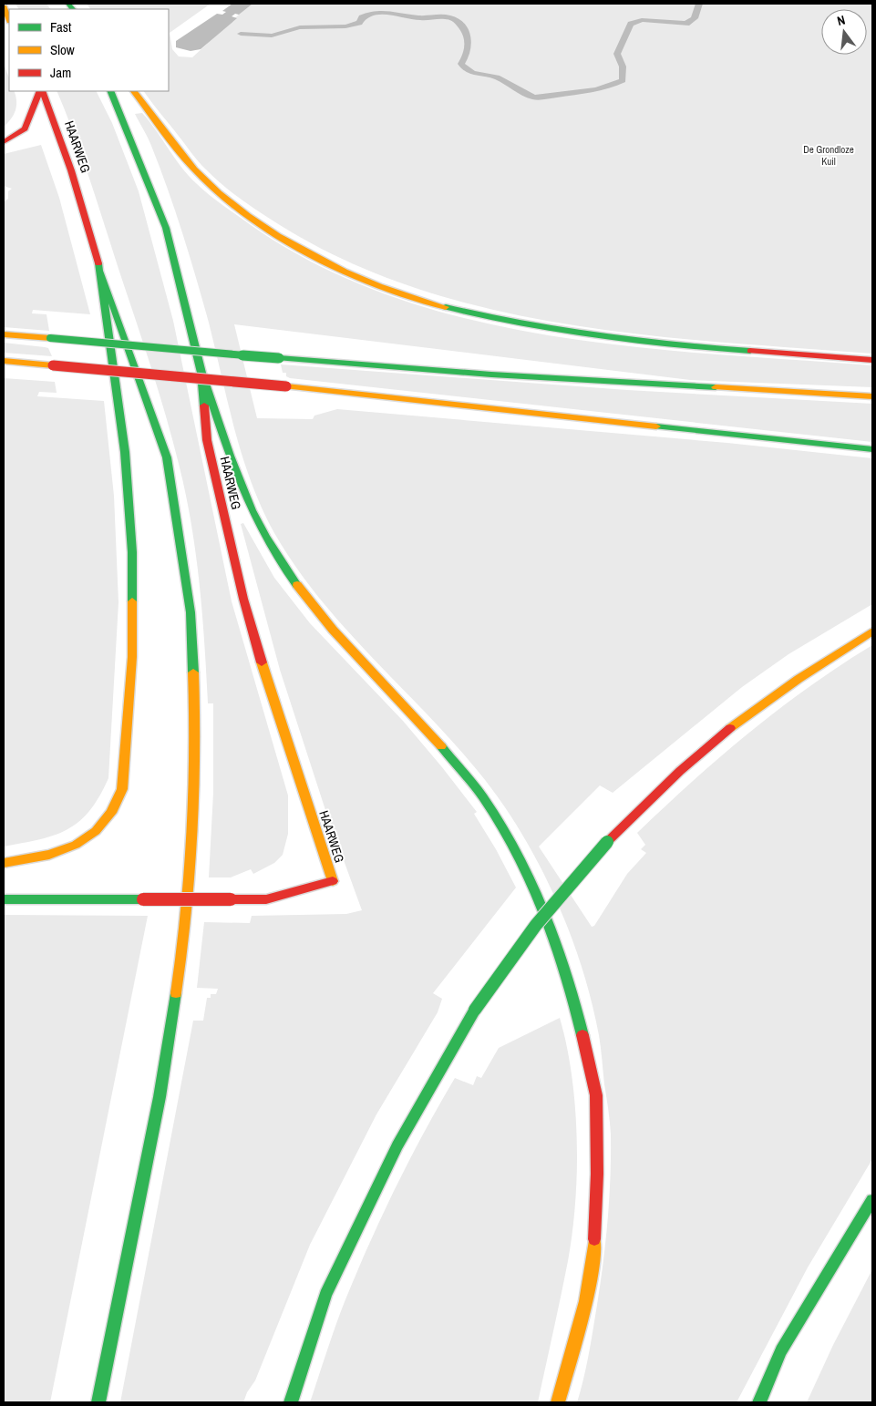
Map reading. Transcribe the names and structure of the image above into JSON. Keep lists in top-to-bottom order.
{
  "streets": {
    "main road": ["HAARWEG"]
  },
  "parks": ["De Grondloze Kuil"],
  "legend": ["Fast", "Slow", "Jam"],
  "north": "top"
}
